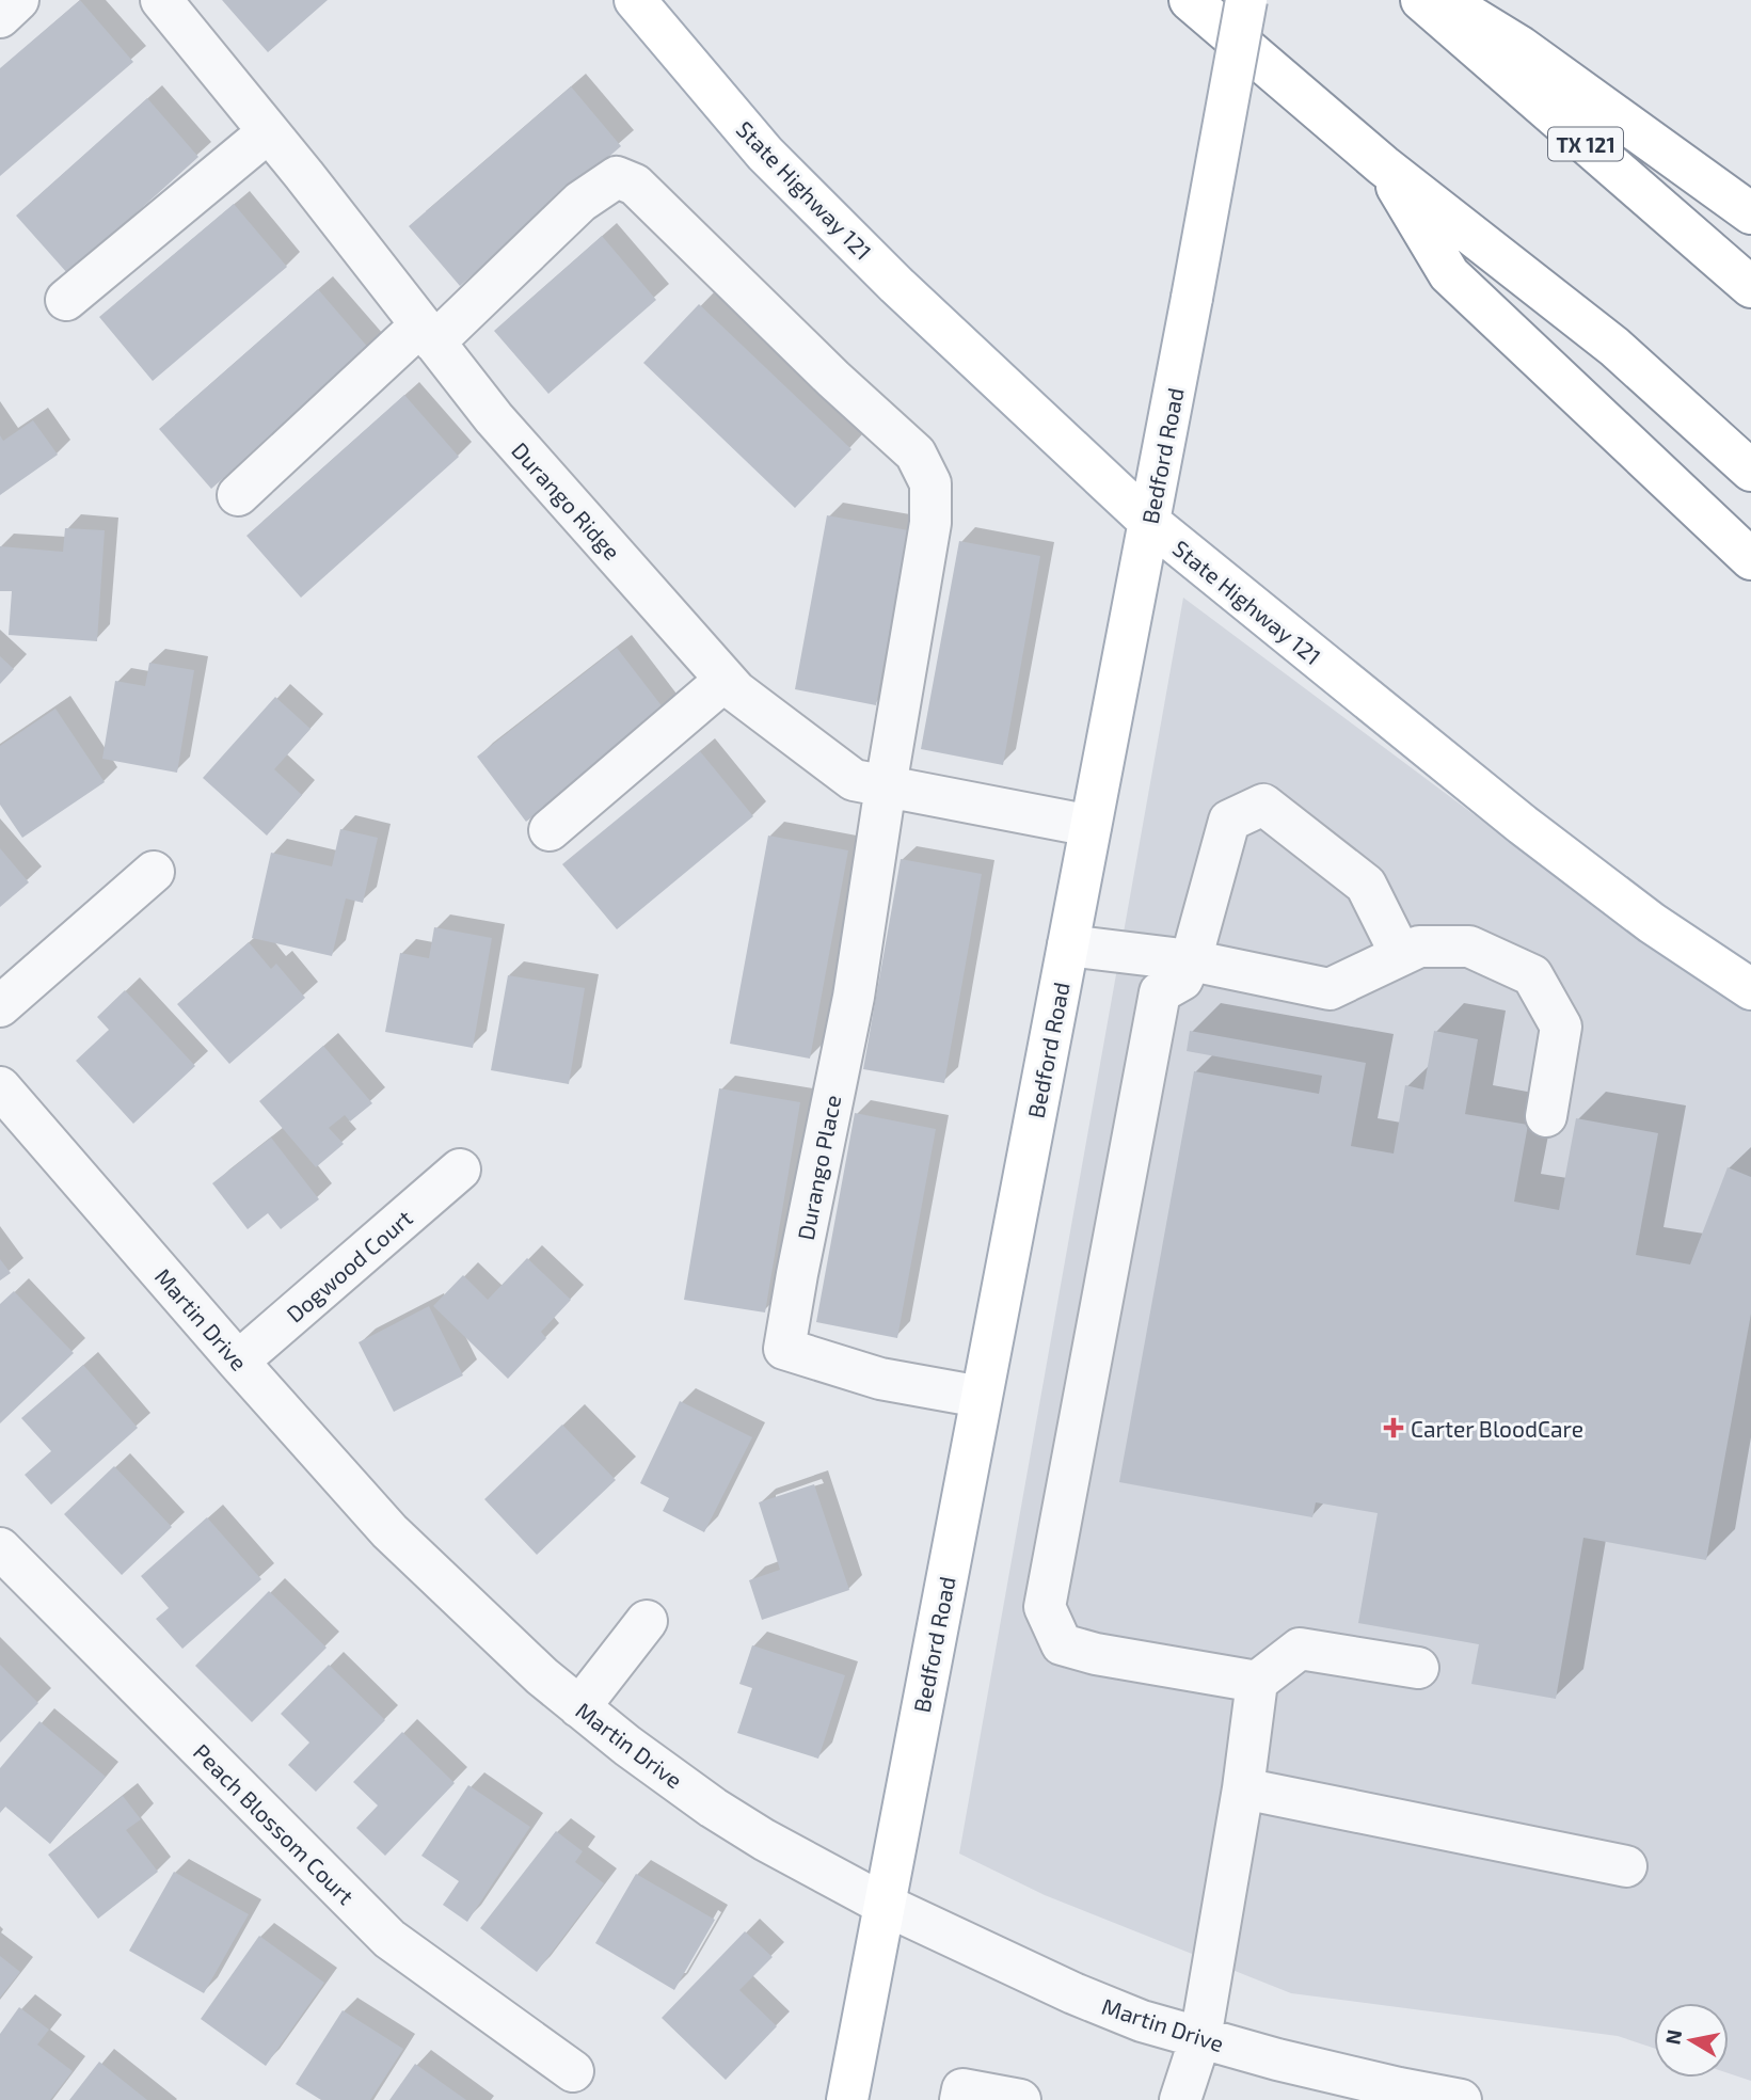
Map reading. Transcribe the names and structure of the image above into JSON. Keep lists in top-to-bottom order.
{
  "streets": {
    "main road": ["TX 121", "State Highway 121", "Bedford Road"],
    "street": [
      "Durango Ridge",
      "Durango Place",
      "Dogwood Court",
      "Martin Drive",
      "Peach Blossom Court"
    ]
  },
  "crossings": [
    ["State Highway 121", "Bedford Road"],
    ["Bedford Road", "Durango Ridge"],
    ["Bedford Road", "Durango Place"],
    ["Bedford Road", "Martin Drive"],
    ["Durango Ridge", "Durango Place"],
    ["Dogwood Court", "Martin Drive"]
  ],
  "places": {
    "health": ["Carter BloodCare"]
  },
  "north": "left"
}
